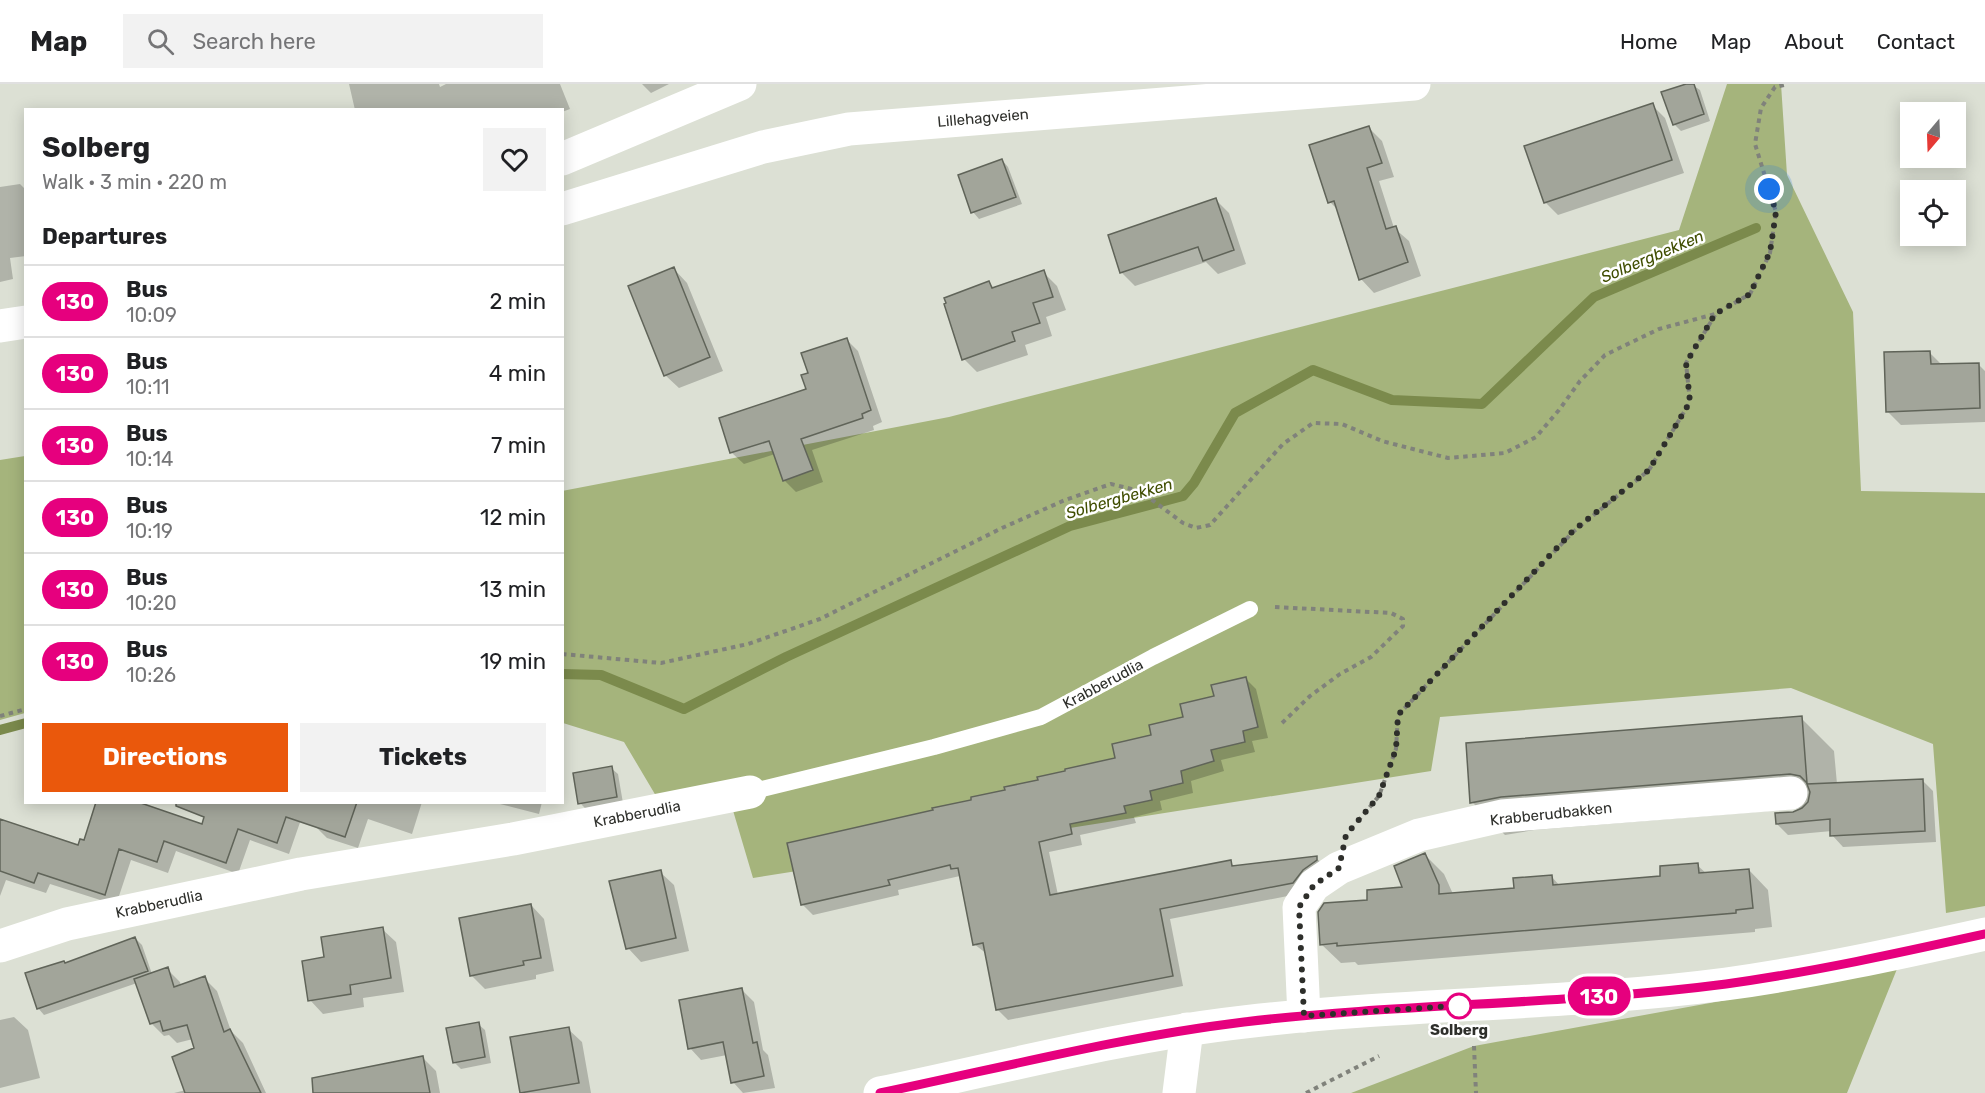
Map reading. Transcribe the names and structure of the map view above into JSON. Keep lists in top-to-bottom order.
{
  "streets": {
    "street": ["Lillehagveien", "Krabberudlia", "Krabberudbakken"]
  },
  "water": ["Solbergbekken"],
  "places": ["Solberg"],
  "lines": ["bus line 130"],
  "north": "bottom",
  "page": {
    "header": "Map",
    "search": "Search here",
    "nav": [
      "Home",
      "Map",
      "About",
      "Contact"
    ],
    "on_map": "130",
    "heading": [
      ["Solberg", "Walk · 3 min · 220 m"],
      "Departures"
    ],
    "list": [
      {
        "mark": "130",
        "name": "Bus",
        "note": "10:09",
        "value": "2 min"
      },
      {
        "mark": "130",
        "name": "Bus",
        "note": "10:11",
        "value": "4 min"
      },
      {
        "mark": "130",
        "name": "Bus",
        "note": "10:14",
        "value": "7 min"
      },
      {
        "mark": "130",
        "name": "Bus",
        "note": "10:19",
        "value": "12 min"
      },
      {
        "mark": "130",
        "name": "Bus",
        "note": "10:20",
        "value": "13 min"
      },
      {
        "mark": "130",
        "name": "Bus",
        "note": "10:26",
        "value": "19 min"
      }
    ],
    "buttons": ["Directions", "Tickets"]
  }
}
